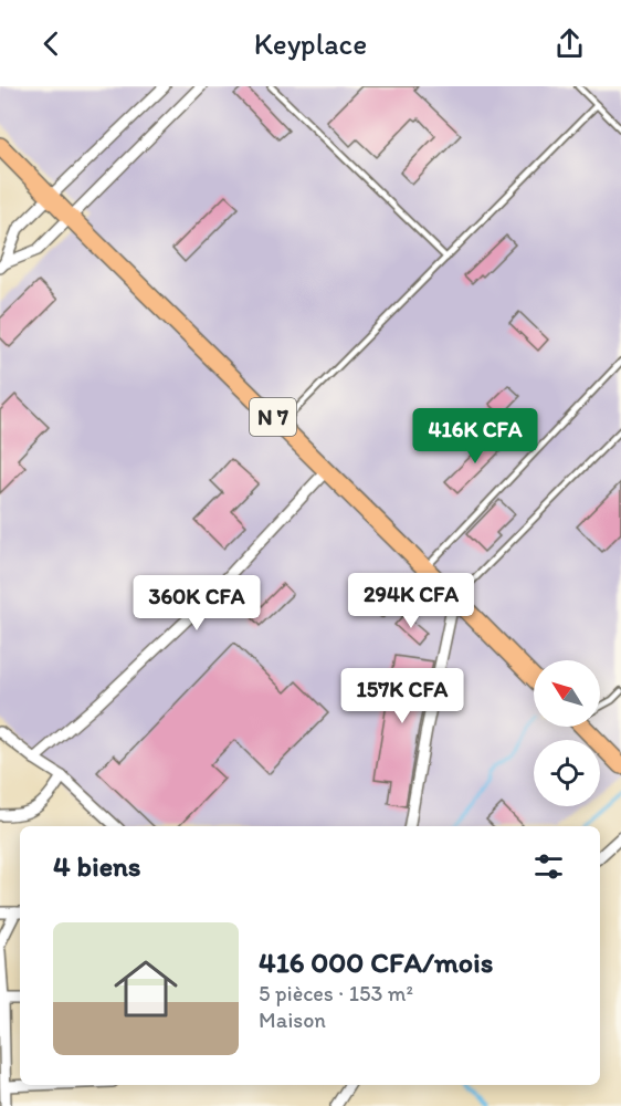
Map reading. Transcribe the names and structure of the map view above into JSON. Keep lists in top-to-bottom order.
{
  "streets": {
    "highway": ["N 7"]
  },
  "north": "top left",
  "page": {
    "header": "Keyplace",
    "price": [
      "416K CFA",
      "294K CFA",
      "360K CFA",
      "157K CFA"
    ],
    "heading": "4 biens",
    "list": [
      {
        "name": "416 000 CFA/mois",
        "note": "5 pièces · 153 m² · Maison"
      }
    ]
  }
}
